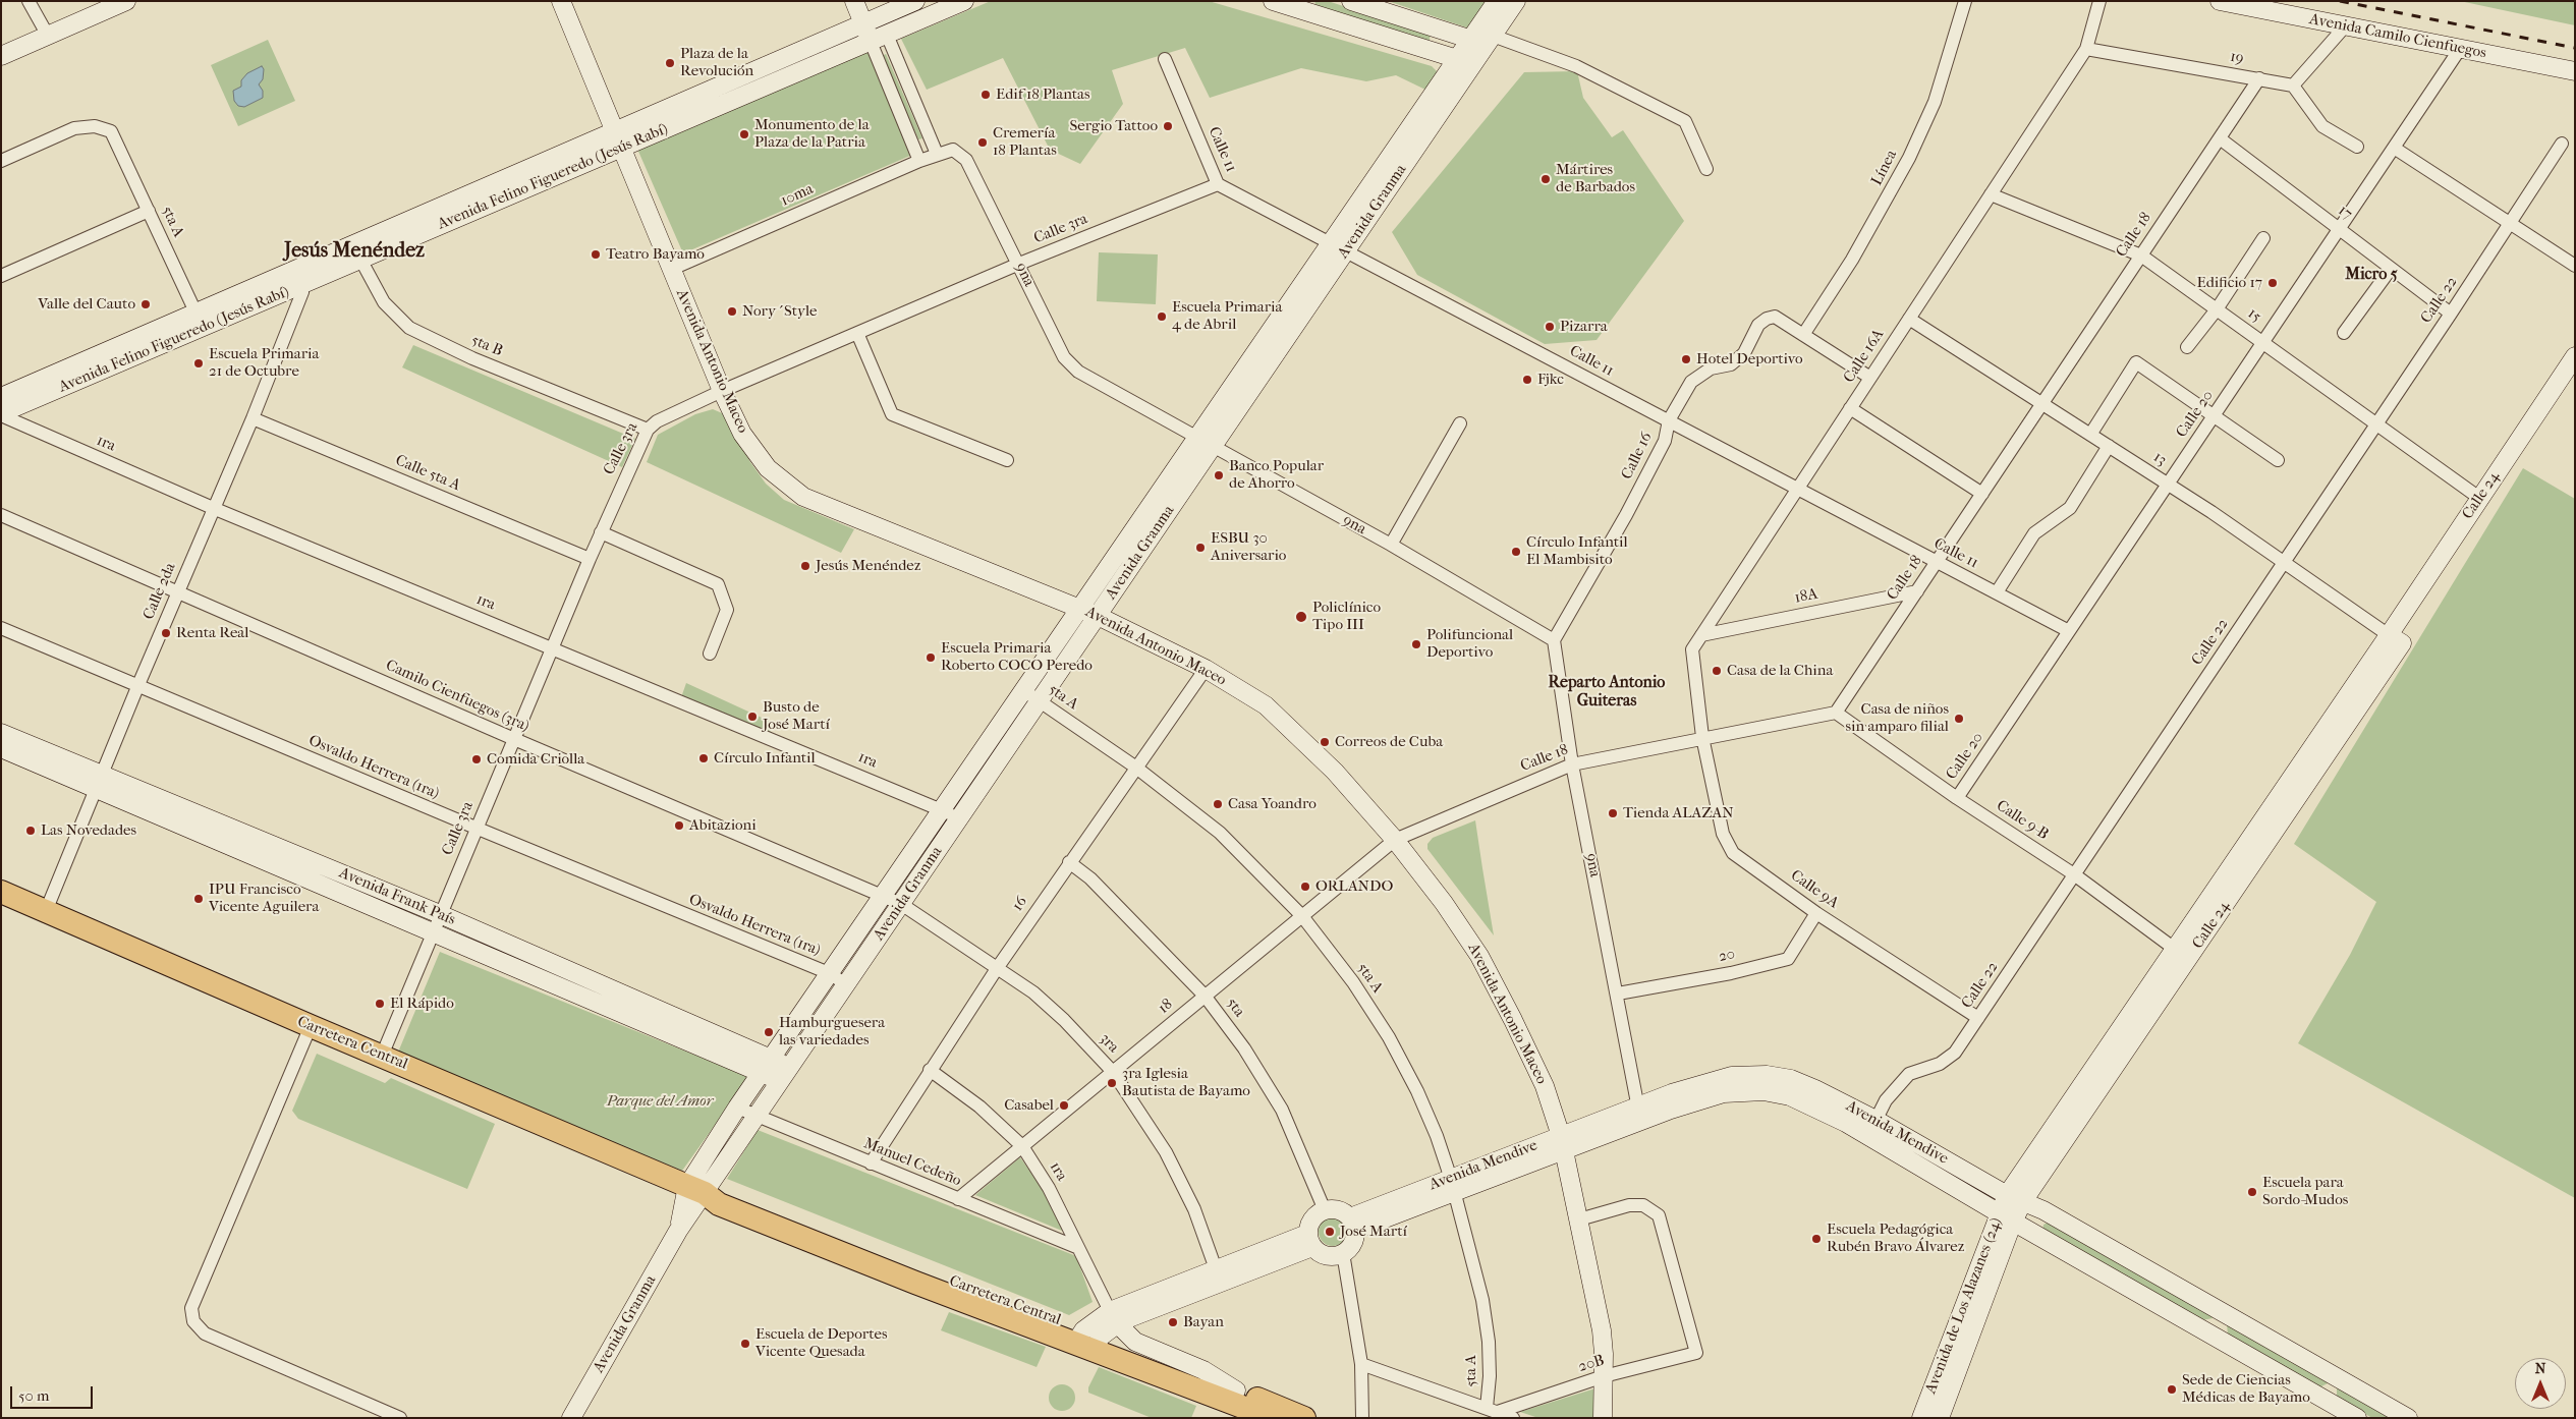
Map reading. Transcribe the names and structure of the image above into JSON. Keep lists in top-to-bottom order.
{
  "streets": {
    "highway": ["Carretera Central"],
    "main road": [
      "Avenida Camilo Cienfuegos",
      "Avenida Felino Figueredo (Jesús Rabí)",
      "Avenida Granma",
      "Avenida Antonio Maceo",
      "Calle 24",
      "Avenida Frank País",
      "Avenida Mendive",
      "Avenida de Los Alazanes (24)"
    ],
    "street": [
      "19",
      "Calle 11",
      "Línea",
      "10ma",
      "17",
      "5ta A",
      "Calle 3ra",
      "Calle 18",
      "9na",
      "Calle 22",
      "15",
      "5ta B",
      "Calle 16A",
      "Calle 20",
      "1ra",
      "Calle 16",
      "13",
      "Calle 5ta A",
      "Calle 2da",
      "18A",
      "Camilo Cienfuegos (3ra)",
      "Osvaldo Herrera (1ra)",
      "Calle 9-B",
      "Calle 9A",
      "16",
      "20",
      "18",
      "5ta",
      "3ra",
      "Manuel Cedeño",
      "20B"
    ]
  },
  "crossings": [
    ["Avenida Camilo Cienfuegos", "Calle 20"],
    ["19", "Calle 18"],
    ["19", "Calle 16A"],
    ["Calle 11", "Avenida Granma"],
    ["Calle 11", "Calle 3ra"],
    ["Calle 11", "Calle 18"],
    ["Calle 11", "Calle 16A"],
    ["Calle 11", "Calle 20"],
    ["Calle 11", "Calle 16"],
    ["Línea", "Calle 16"],
    ["Avenida Felino Figueredo (Jesús Rabí)", "5ta A"],
    ["Avenida Felino Figueredo (Jesús Rabí)", "5ta B"],
    ["Avenida Felino Figueredo (Jesús Rabí)", "Avenida Antonio Maceo"],
    ["Avenida Felino Figueredo (Jesús Rabí)", "1ra"],
    ["Avenida Felino Figueredo (Jesús Rabí)", "Calle 2da"],
    ["10ma", "9na"],
    ["10ma", "Avenida Antonio Maceo"],
    ["Avenida Granma", "5ta A"],
    ["Avenida Granma", "9na"],
    ["Avenida Granma", "Avenida Antonio Maceo"],
    ["Avenida Granma", "1ra"],
    ["Avenida Granma", "Camilo Cienfuegos (3ra)"],
    ["Avenida Granma", "Osvaldo Herrera (1ra)"],
    ["Avenida Granma", "Avenida Frank País"],
    ["Avenida Granma", "Carretera Central"],
    ["Avenida Granma", "3ra"],
    ["Avenida Granma", "Manuel Cedeño"],
    ["17", "Calle 18"],
    ["17", "Calle 22"],
    ["17", "Calle 20"],
    ["5ta A", "16"],
    ["5ta A", "18"],
    ["5ta A", "Avenida Mendive"],
    ["5ta A", "20B"],
    ["Calle 3ra", "9na"],
    ["Calle 3ra", "5ta B"],
    ["Calle 3ra", "Avenida Antonio Maceo"],
    ["Calle 3ra", "1ra"],
    ["Calle 3ra", "Calle 5ta A"],
    ["Calle 3ra", "Camilo Cienfuegos (3ra)"],
    ["Calle 3ra", "Osvaldo Herrera (1ra)"],
    ["Calle 3ra", "Avenida Frank País"],
    ["Calle 3ra", "Carretera Central"],
    ["Calle 18", "9na"],
    ["Calle 18", "15"],
    ["Calle 18", "Calle 16A"],
    ["Calle 18", "Avenida Antonio Maceo"],
    ["Calle 18", "13"],
    ["Calle 18", "18A"],
    ["Calle 18", "Calle 9-B"],
    ["Calle 18", "Calle 9A"],
    ["Calle 18", "18"],
    ["9na", "Calle 16"],
    ["9na", "20"],
    ["9na", "Avenida Mendive"],
    ["Calle 22", "15"],
    ["Calle 22", "13"],
    ["Calle 22", "Calle 9-B"],
    ["Calle 22", "Calle 9A"],
    ["Calle 22", "Avenida Mendive"],
    ["15", "Calle 16A"],
    ["15", "Calle 20"],
    ["15", "Calle 24"],
    ["Calle 16A", "13"],
    ["Calle 16A", "18A"],
    ["Calle 16A", "Calle 9A"],
    ["Avenida Antonio Maceo", "16"],
    ["Avenida Antonio Maceo", "18"],
    ["Avenida Antonio Maceo", "Avenida Mendive"],
    ["Avenida Antonio Maceo", "20B"],
    ["Calle 20", "13"],
    ["Calle 20", "Calle 9-B"],
    ["1ra", "Calle 2da"],
    ["1ra", "16"],
    ["1ra", "18"],
    ["1ra", "Carretera Central"],
    ["1ra", "Manuel Cedeño"],
    ["13", "Calle 24"],
    ["Calle 5ta A", "Calle 2da"],
    ["Calle 24", "Calle 9-B"],
    ["Calle 24", "Avenida Mendive"],
    ["Calle 24", "Avenida de Los Alazanes (24)"],
    ["Calle 2da", "Camilo Cienfuegos (3ra)"],
    ["Calle 2da", "Osvaldo Herrera (1ra)"],
    ["Calle 2da", "Avenida Frank País"],
    ["Calle 2da", "Carretera Central"],
    ["Camilo Cienfuegos (3ra)", "3ra"],
    ["Calle 9A", "20"],
    ["16", "5ta"],
    ["16", "3ra"],
    ["16", "Manuel Cedeño"],
    ["18", "5ta"],
    ["18", "3ra"],
    ["18", "Manuel Cedeño"],
    ["5ta", "Avenida Mendive"],
    ["Avenida Mendive", "Avenida de Los Alazanes (24)"]
  ],
  "districts": ["Jesús Menéndez", "Micro 5", "Reparto Antonio Guiteras"],
  "parks": ["Parque del Amor"],
  "places": [
    "Plaza de la Revolución",
    "Edif 18 Plantas",
    "Sergio Tattoo",
    "Monumento de la Plaza de la Patria",
    "Cremería 18 Plantas",
    "Mártires de Barbados",
    "Teatro Bayamo",
    "Edificio 17",
    "Valle del Cauto",
    "Nory´Style",
    "Escuela Primaria 4 de Abril",
    "Pizarra",
    "Hotel Deportivo",
    "Escuela Primaria 21 de Octubre",
    "Fjkc",
    "Banco Popular de Ahorro",
    "ESBU 30 Aniversario",
    "Círculo Infantil El Mambisito",
    "Jesús Menéndez",
    "Policlínico Tipo III",
    "Renta Real",
    "Polifuncional Deportivo",
    "Escuela Primaria Roberto COCO Peredo",
    "Casa de la China",
    "Busto de José Martí",
    "Casa de niños sin amparo filial",
    "Correos de Cuba",
    "Círculo Infantil",
    "Comida Criolla",
    "Casa Yoandro",
    "Tienda ALAZAN",
    "Abitazioni",
    "Las Novedades",
    "ORLANDO",
    "IPU Francisco Vicente Aguilera",
    "El Rápido",
    "Hamburguesera las variedades",
    "3ra Iglesia Bautista de Bayamo",
    "Casabel",
    "Escuela para Sordo-Mudos",
    "José Martí",
    "Escuela Pedagógica Rubén Bravo Álvarez",
    "Bayan",
    "Escuela de Deportes Vicente Quesada",
    "Sede de Ciencias Médicas de Bayamo"
  ],
  "scale_bar": "50 m",
  "north": "top"
}
